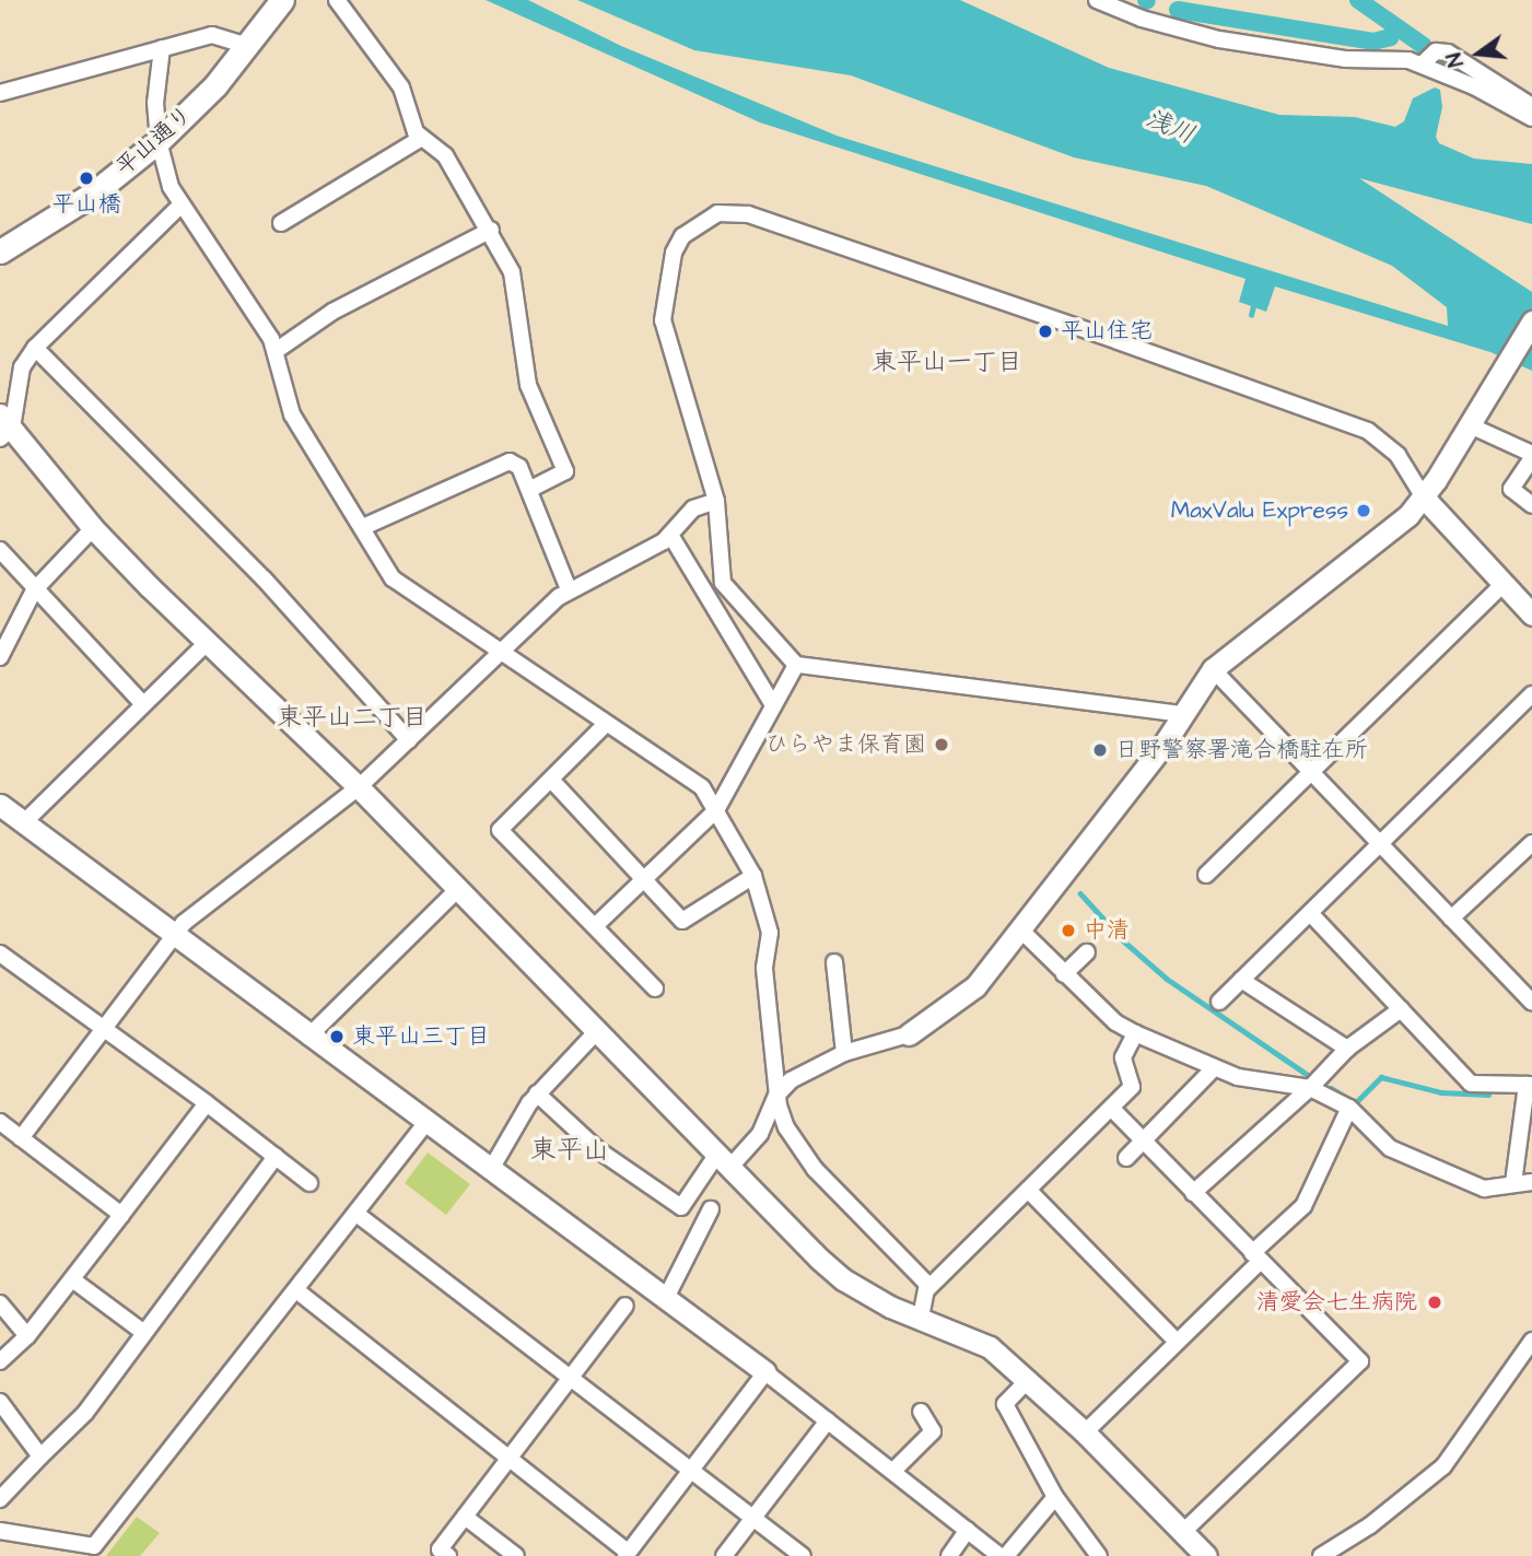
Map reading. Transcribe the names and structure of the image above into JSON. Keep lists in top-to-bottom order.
{
  "streets": {
    "main road": ["平山通り"]
  },
  "districts": ["東平山一丁目", "東平山二丁目", "東平山"],
  "water": ["浅川"],
  "places": [
    "平山橋",
    "平山住宅",
    "MaxValu Express",
    "ひらやま保育園",
    "日野警察署滝合橋駐在所",
    "中清",
    "東平山三丁目",
    "清愛会七生病院"
  ],
  "north": "left"
}
